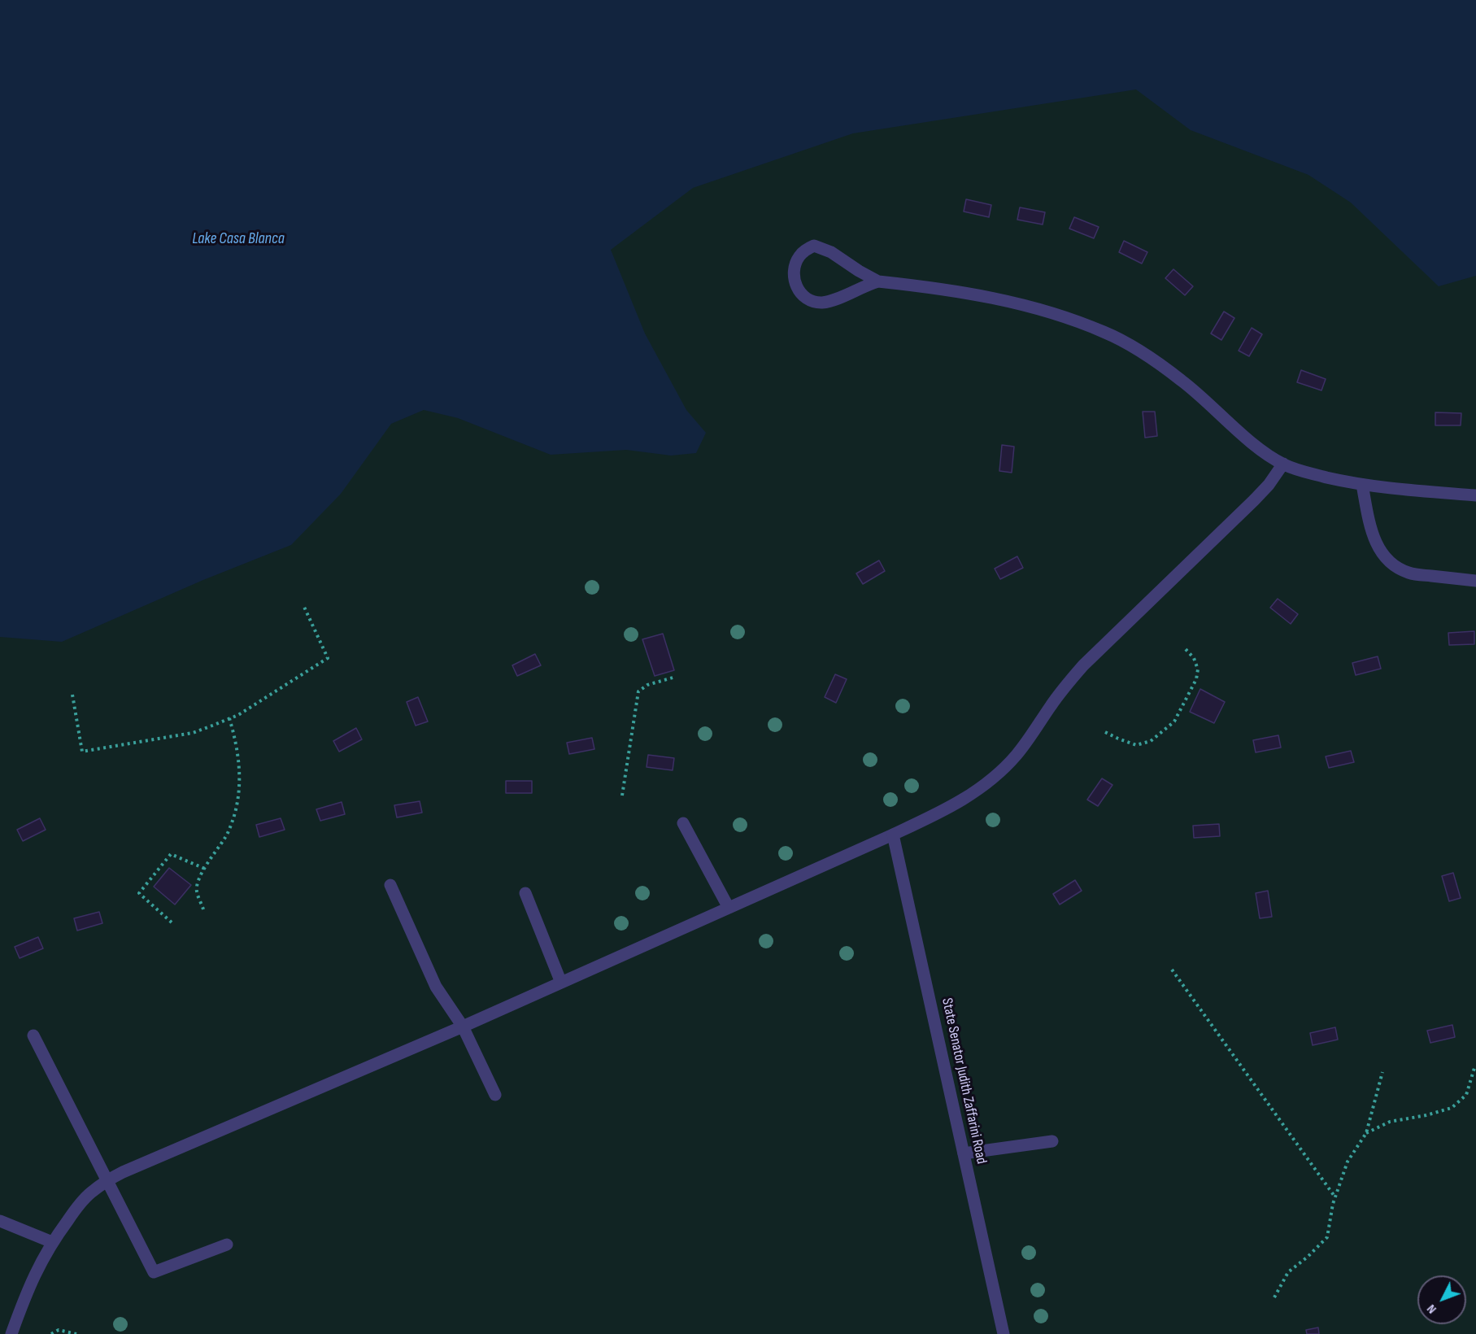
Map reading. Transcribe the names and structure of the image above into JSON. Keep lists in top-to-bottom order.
{
  "streets": {
    "street": ["State Senator Judith Zaffarini Road"]
  },
  "water": ["Lake Casa Blanca"],
  "north": "bottom left"
}
